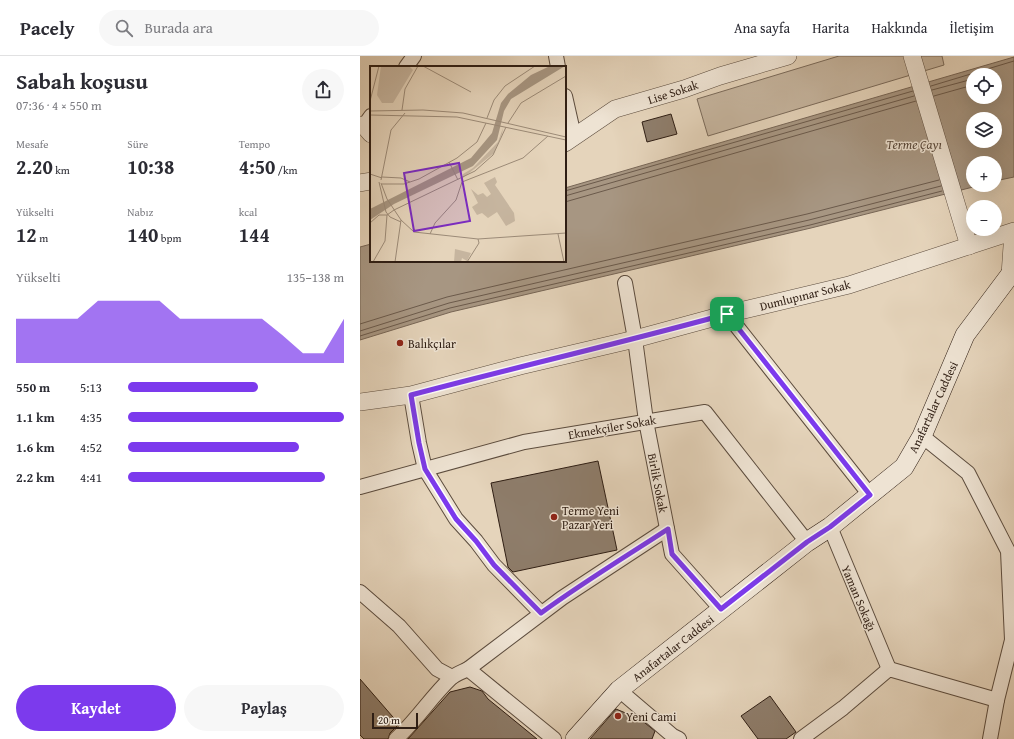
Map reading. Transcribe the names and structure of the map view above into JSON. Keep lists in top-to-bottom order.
{
  "streets": {
    "main road": ["Anafartalar Caddesi"],
    "street": [
      "Lise Sokak",
      "Dumlupınar Sokak",
      "Ekmekçiler Sokak",
      "Birlik Sokak",
      "Yaman Sokağı"
    ]
  },
  "crossings": [
    ["Dumlupınar Sokak", "Birlik Sokak"],
    ["Anafartalar Caddesi", "Ekmekçiler Sokak"],
    ["Anafartalar Caddesi", "Birlik Sokak"],
    ["Anafartalar Caddesi", "Yaman Sokağı"],
    ["Ekmekçiler Sokak", "Birlik Sokak"]
  ],
  "water": ["Terme Çayı"],
  "places": ["Balıkçılar", "Terme Yeni Pazar Yeri", "Yeni Cami"],
  "scale_bar": "20 m",
  "page": {
    "header": "Pacely",
    "search": "Burada ara",
    "nav": [
      "Ana sayfa",
      "Harita",
      "Hakkında",
      "İletişim"
    ],
    "heading": ["Sabah koşusu", "07:36 · 4 × 550 m"],
    "map_buttons": ["+", "−"],
    "stats": [
      ["Mesafe", "2.20 km"],
      ["Süre", "10:38"],
      ["Tempo", "4:50 /km"],
      ["Yükselti", "12 m"],
      ["Nabız", "140 bpm"],
      ["kcal", "144"]
    ],
    "chart": ["Yükselti", "135–138 m"],
    "list": [
      {
        "name": "550 m",
        "note": "5:13"
      },
      {
        "name": "1.1 km",
        "note": "4:35"
      },
      {
        "name": "1.6 km",
        "note": "4:52"
      },
      {
        "name": "2.2 km",
        "note": "4:41"
      }
    ],
    "buttons": ["Kaydet", "Paylaş"],
    "scale": "20 m"
  }
}
